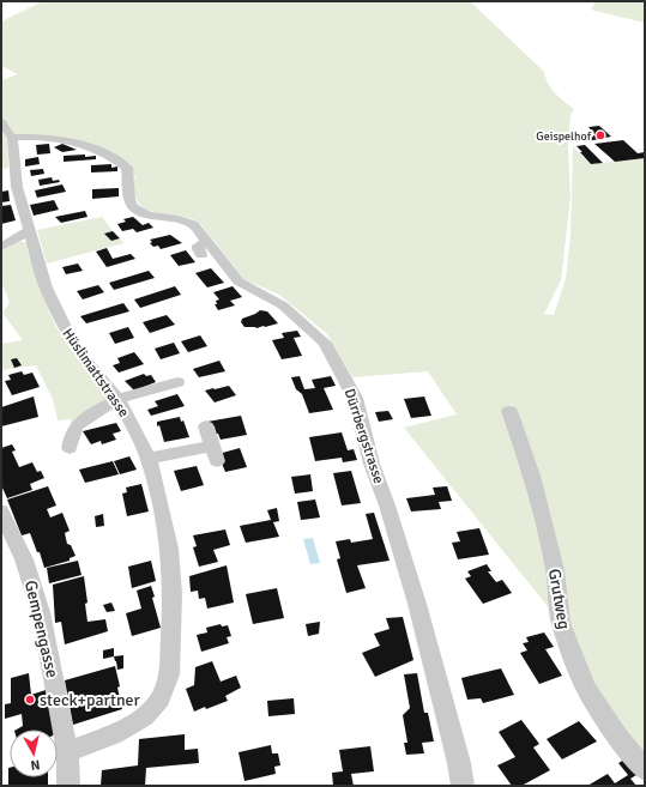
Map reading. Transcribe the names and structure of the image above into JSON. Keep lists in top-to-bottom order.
{
  "streets": {
    "street": [
      "Hüslimattstrasse",
      "Dürrbergstrasse",
      "Grutweg",
      "Gempengasse"
    ]
  },
  "crossings": [
    ["Hüslimattstrasse", "Dürrbergstrasse"],
    ["Hüslimattstrasse", "Gempengasse"]
  ],
  "places": ["Geispelhof", "steck+partner"],
  "north": "bottom"
}
